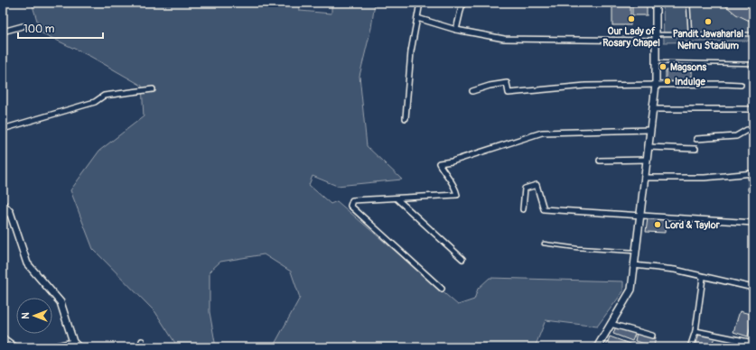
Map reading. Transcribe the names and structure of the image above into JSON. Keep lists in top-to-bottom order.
{
  "places": [
    "Our Lady of Rosary Chapel",
    "Pandit Jawaharlal Nehru Stadium",
    "Magsons",
    "Indulge",
    "Lord & Taylor"
  ],
  "scale_bar": "100 m",
  "north": "left"
}
